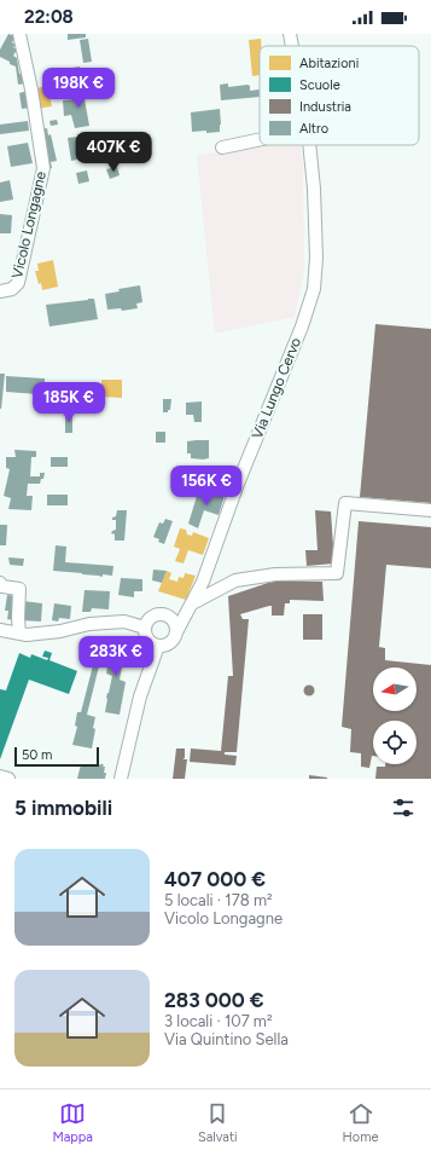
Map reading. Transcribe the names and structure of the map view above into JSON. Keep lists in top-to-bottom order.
{
  "streets": {
    "street": ["Vicolo Longagne", "Via Lungo Cervo"]
  },
  "legend": [
    "Abitazioni",
    "Scuole",
    "Industria",
    "Altro"
  ],
  "scale_bar": "50 m",
  "north": "left",
  "page": {
    "status": "22:08",
    "price": [
      "198K €",
      "407K €",
      "185K €",
      "156K €",
      "283K €"
    ],
    "scale": "50 m",
    "heading": "5 immobili",
    "list": [
      {
        "name": "407 000 €",
        "note": "5 locali · 178 m² · Vicolo Longagne"
      },
      {
        "name": "283 000 €",
        "note": "3 locali · 107 m² · Via Quintino Sella"
      }
    ],
    "tabs": ["Mappa", "Salvati", "Home"]
  }
}
